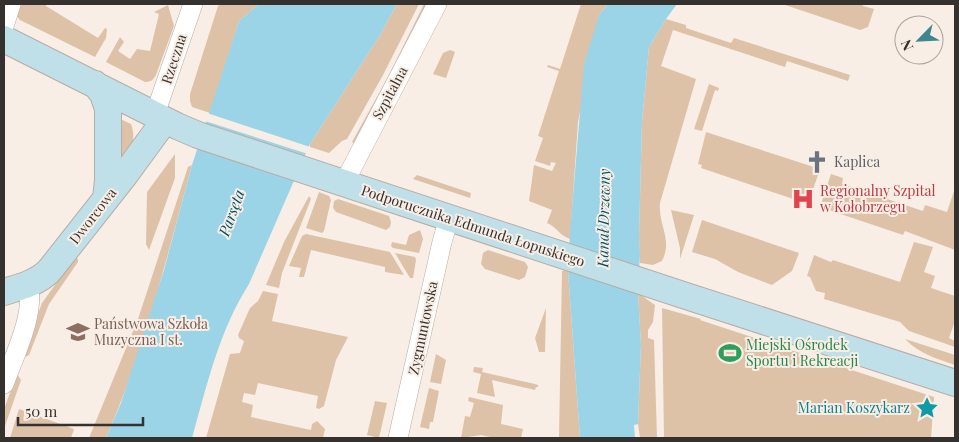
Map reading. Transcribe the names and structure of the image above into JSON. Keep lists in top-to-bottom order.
{
  "streets": {
    "street": [
      "Rzeczna",
      "Szpitalna",
      "Dworcowa",
      "Podporucznika Edmunda Łopuskiego",
      "Zygmuntowska"
    ]
  },
  "crossings": [
    ["Rzeczna", "Dworcowa"],
    ["Rzeczna", "Podporucznika Edmunda Łopuskiego"],
    ["Szpitalna", "Podporucznika Edmunda Łopuskiego"],
    ["Dworcowa", "Podporucznika Edmunda Łopuskiego"],
    ["Podporucznika Edmunda Łopuskiego", "Zygmuntowska"]
  ],
  "water": ["Parsęta", "Kanał Drzewny"],
  "places": {
    "church": ["Kaplica"],
    "hospital": ["Regionalny Szpital w Kołobrzegu"],
    "school or university": ["Państwowa Szkoła Muzyczna I st."],
    "sports": ["Miejski Ośrodek Sportu i Rekreacji"],
    "place": ["Marian Koszykarz"]
  },
  "scale_bar": "50 m",
  "north": "bottom left"
}
